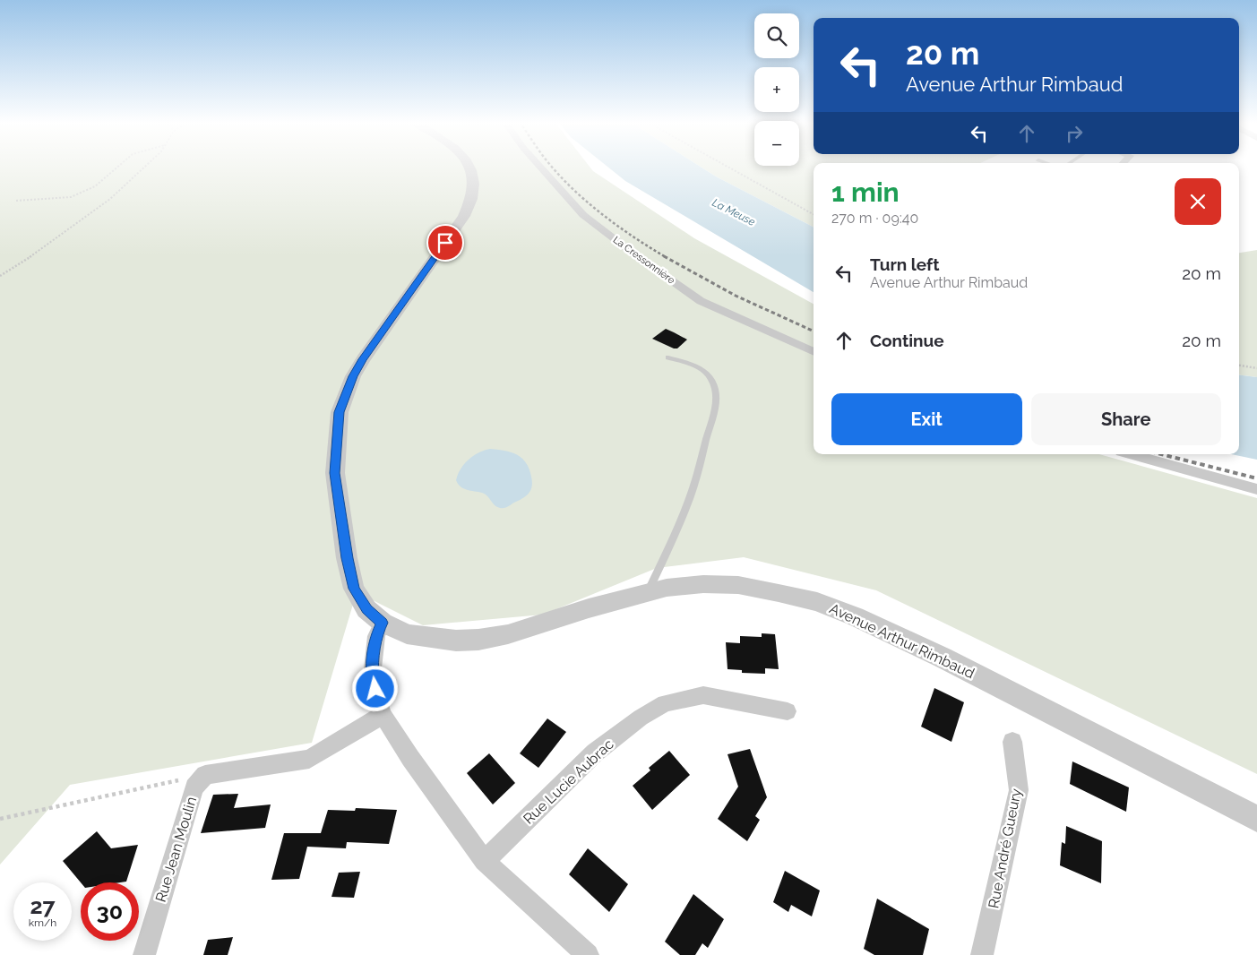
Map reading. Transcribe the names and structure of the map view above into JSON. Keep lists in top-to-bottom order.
{
  "streets": {
    "street": [
      "La Cressonnière",
      "Avenue Arthur Rimbaud",
      "Rue Lucie Aubrac",
      "Rue André Gueury",
      "Rue Jean Moulin"
    ]
  },
  "water": ["La Meuse"],
  "page": {
    "map_buttons": ["+", "−"],
    "turn": ["20 m", "Avenue Arthur Rimbaud"],
    "heading": ["1 min", "270 m · 09:40"],
    "list": [
      {
        "name": "Turn left",
        "note": "Avenue Arthur Rimbaud",
        "value": "20 m"
      },
      {
        "name": "Continue",
        "value": "20 m"
      }
    ],
    "buttons": ["Exit", "Share"],
    "speed": "27 km/h",
    "limit": "30"
  }
}
